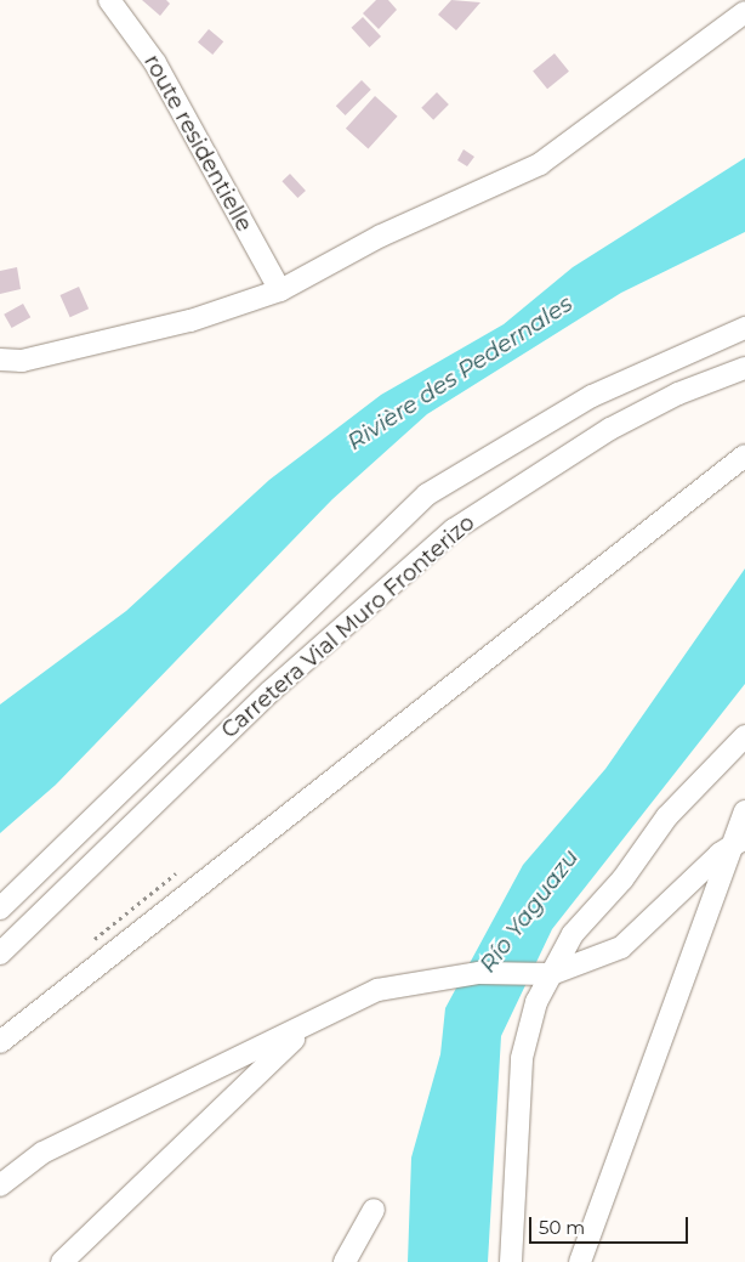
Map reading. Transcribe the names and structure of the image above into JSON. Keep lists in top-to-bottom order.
{
  "streets": {
    "street": ["route residentielle", "Carretera Vial Muro Fronterizo"]
  },
  "water": ["Rivière des Pedernales", "Río Yaguazu"],
  "scale_bar": "50 m"
}
